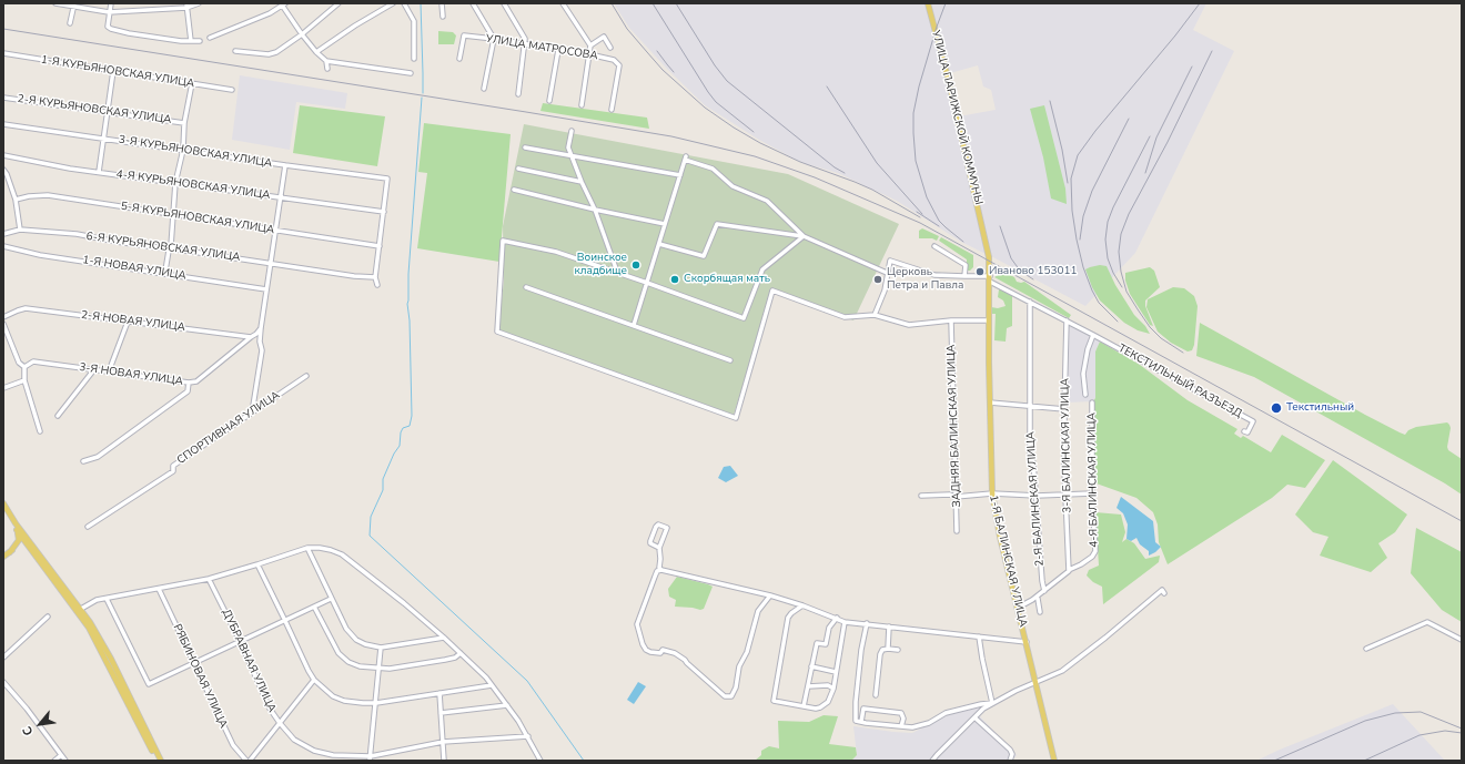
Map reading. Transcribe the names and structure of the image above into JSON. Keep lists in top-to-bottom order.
{
  "streets": {
    "main road": ["УЛИЦА ПАРИЖСКОЙ КОММУНЫ", "1-Я БАЛИНСКАЯ УЛИЦА"],
    "street": [
      "УЛИЦА МАТРОСОВА",
      "1-Я КУРЬЯНОВСКАЯ УЛИЦА",
      "2-Я КУРЬЯНОВСКАЯ УЛИЦА",
      "3-Я КУРЬЯНОВСКАЯ УЛИЦА",
      "4-Я КУРЬЯНОВСКАЯ УЛИЦА",
      "5-Я КУРЬЯНОВСКАЯ УЛИЦА",
      "6-Я КУРЬЯНОВСКАЯ УЛИЦА",
      "1-Я НОВАЯ УЛИЦА",
      "2-Я НОВАЯ УЛИЦА",
      "3-Я НОВАЯ УЛИЦА",
      "ТЕКСТИЛЬНЫЙ РАЗЪЕЗД",
      "ЗАДНЯЯ БАЛИНСКАЯ УЛИЦА",
      "СПОРТИВНАЯ УЛИЦА",
      "3-Я БАЛИНСКАЯ УЛИЦА",
      "4-Я БАЛИНСКАЯ УЛИЦА",
      "2-Я БАЛИНСКАЯ УЛИЦА",
      "ДУБРАВНАЯ УЛИЦА",
      "РЯБИНОВАЯ УЛИЦА"
    ]
  },
  "crossings": [
    ["УЛИЦА ПАРИЖСКОЙ КОММУНЫ", "1-Я БАЛИНСКАЯ УЛИЦА"],
    ["3-Я КУРЬЯНОВСКАЯ УЛИЦА", "4-Я КУРЬЯНОВСКАЯ УЛИЦА"],
    ["2-Я НОВАЯ УЛИЦА", "3-Я НОВАЯ УЛИЦА"],
    ["3-Я БАЛИНСКАЯ УЛИЦА", "4-Я БАЛИНСКАЯ УЛИЦА"]
  ],
  "places": [
    "Воинское кладбище",
    "Иваново 153011",
    "Скорбящая мать",
    "Церковь Петра и Павла",
    "Текстильный"
  ],
  "north": "bottom left"
}
